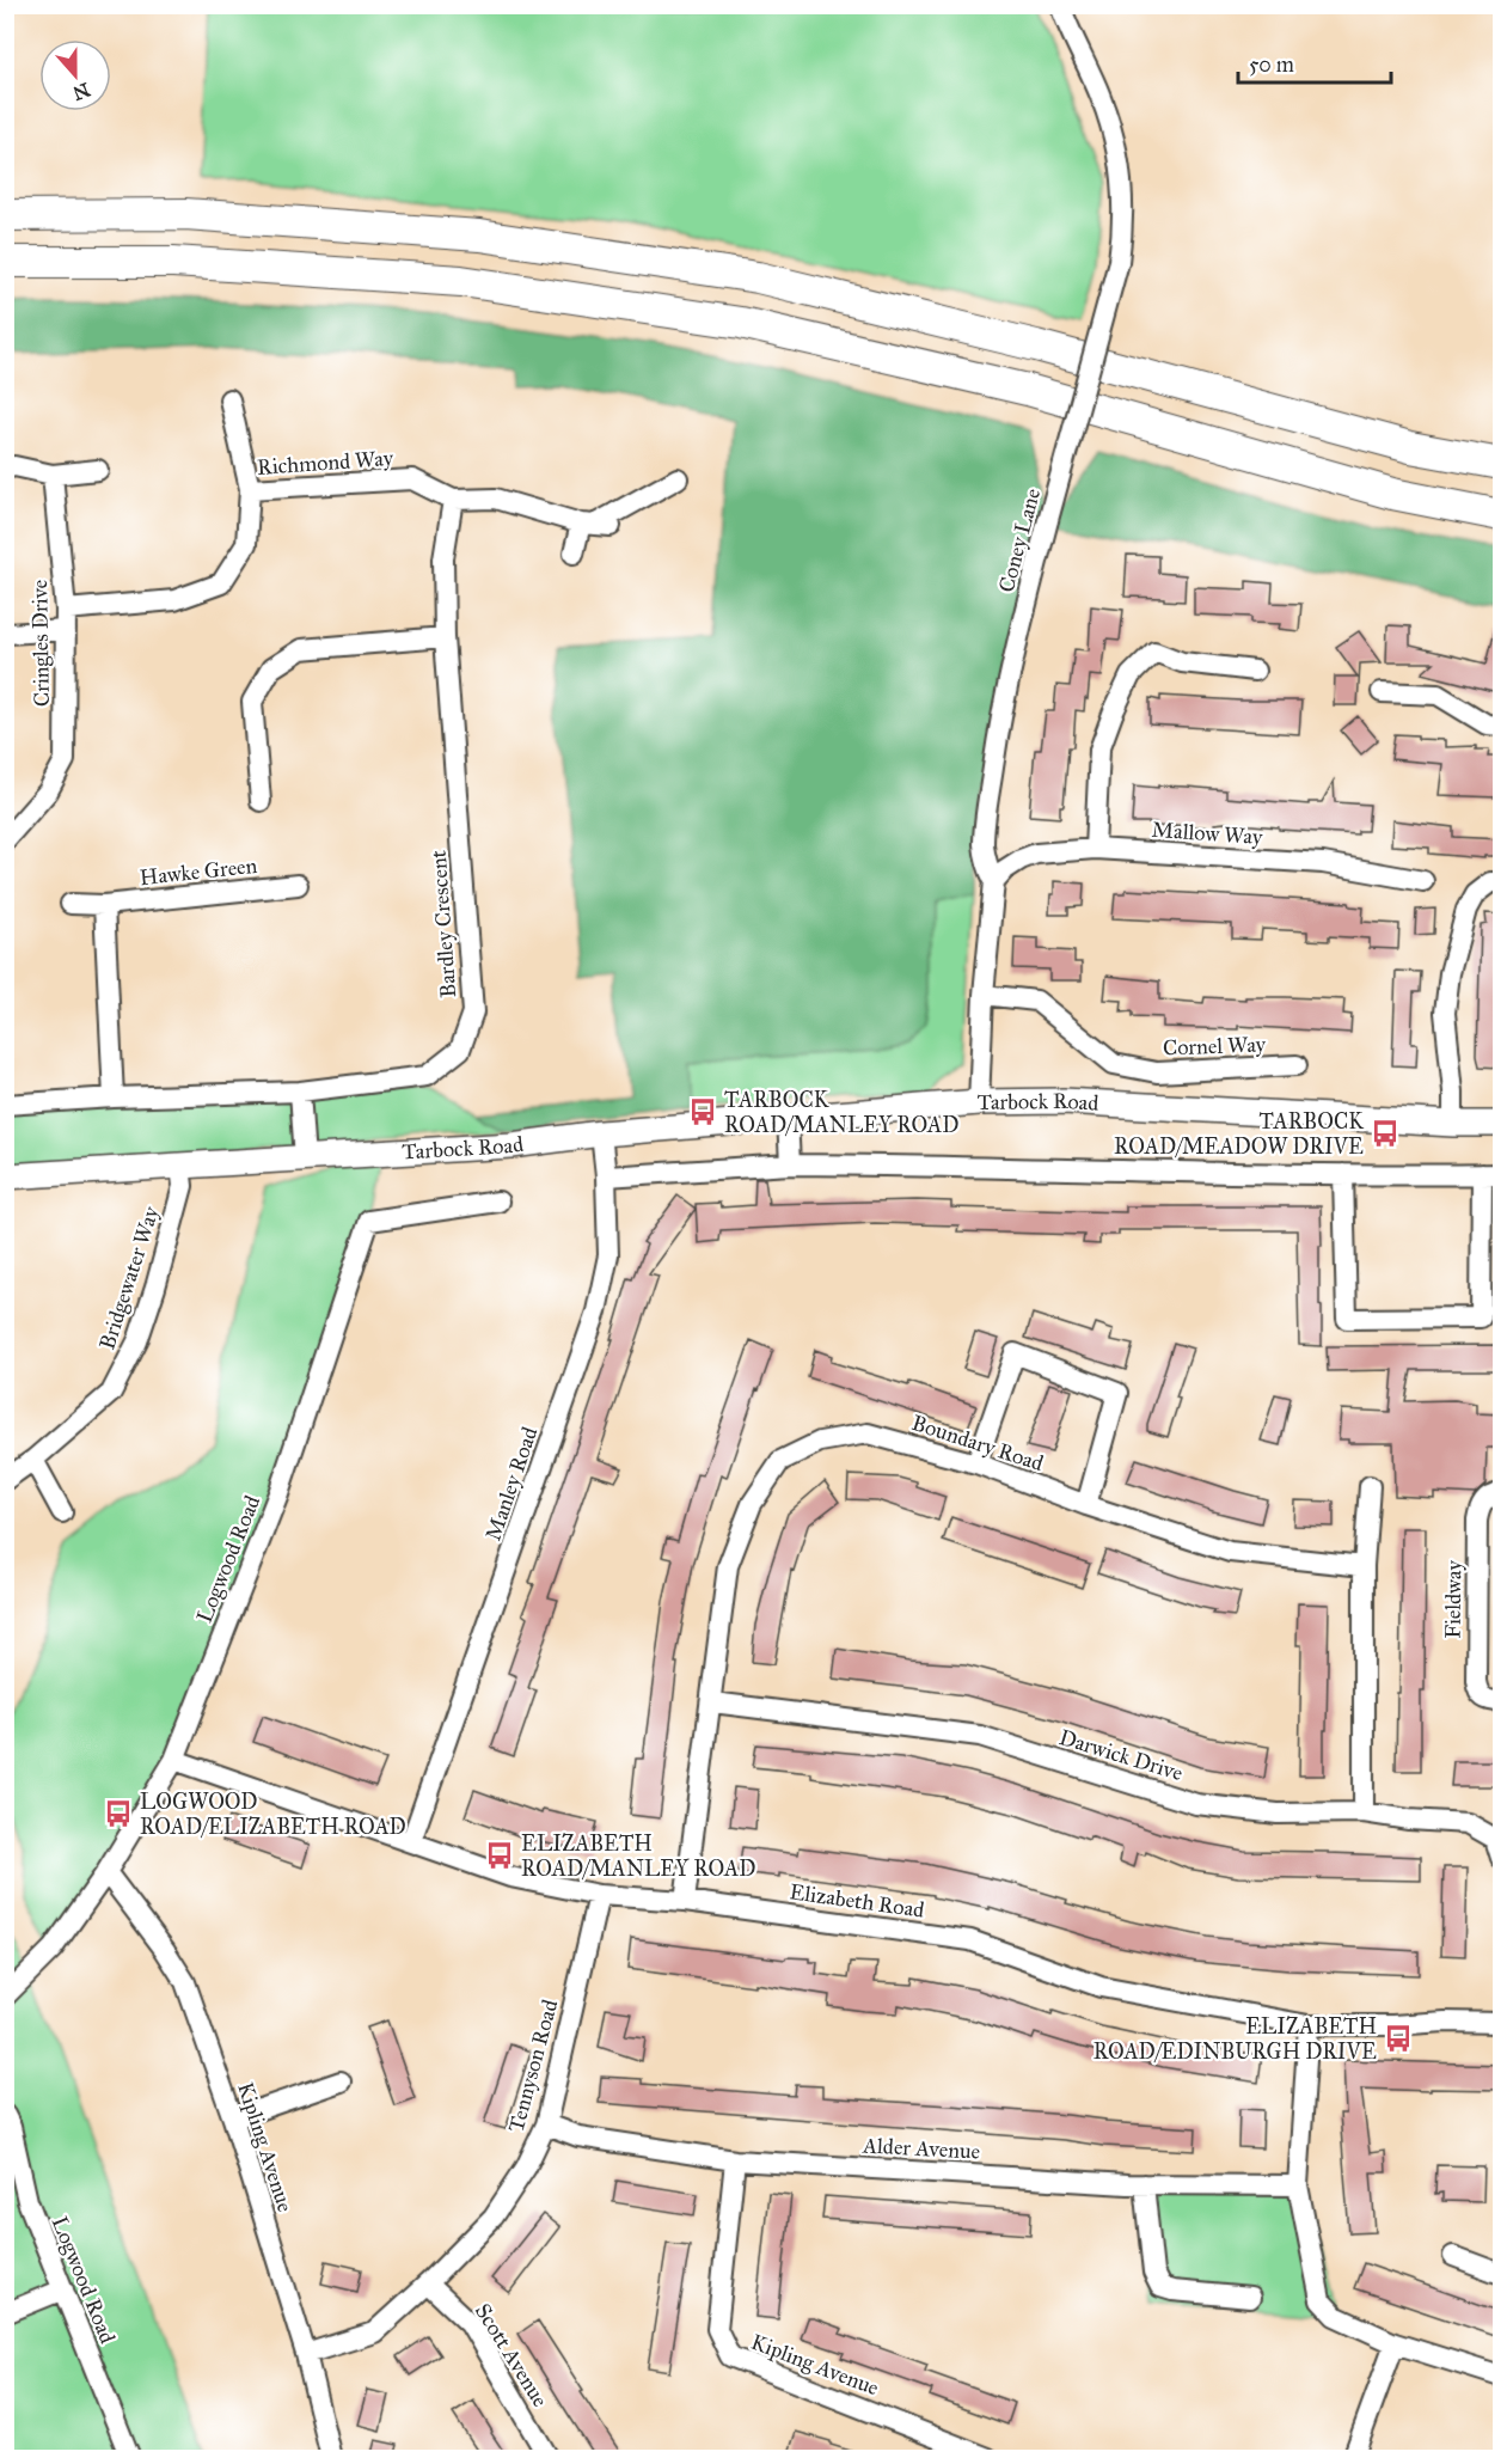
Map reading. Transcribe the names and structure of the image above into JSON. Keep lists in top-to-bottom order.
{
  "streets": {
    "main road": ["Tarbock Road"],
    "street": [
      "Richmond Way",
      "Coney Lane",
      "Cringles Drive",
      "Mallow Way",
      "Hawke Green",
      "Bardley Crescent",
      "Cornel Way",
      "Bridgewater Way",
      "Boundary Road",
      "Manley Road",
      "Logwood Road",
      "Fieldway",
      "Darwick Drive",
      "Elizabeth Road",
      "Tennyson Road",
      "Kipling Avenue",
      "Alder Avenue",
      "Scott Avenue"
    ]
  },
  "crossings": [
    ["Richmond Way", "Cringles Drive"],
    ["Richmond Way", "Bardley Crescent"],
    ["Coney Lane", "Mallow Way"],
    ["Coney Lane", "Cornel Way"],
    ["Coney Lane", "Tarbock Road"],
    ["Tarbock Road", "Bridgewater Way"],
    ["Tarbock Road", "Manley Road"],
    ["Boundary Road", "Darwick Drive"],
    ["Boundary Road", "Elizabeth Road"],
    ["Manley Road", "Elizabeth Road"],
    ["Logwood Road", "Elizabeth Road"],
    ["Logwood Road", "Kipling Avenue"],
    ["Elizabeth Road", "Tennyson Road"],
    ["Tennyson Road", "Kipling Avenue"],
    ["Tennyson Road", "Alder Avenue"],
    ["Tennyson Road", "Scott Avenue"],
    ["Kipling Avenue", "Alder Avenue"]
  ],
  "places": {
    "bus stop": [
      "TARBOCK ROAD/MANLEY ROAD",
      "TARBOCK ROAD/MEADOW DRIVE",
      "LOGWOOD ROAD/ELIZABETH ROAD",
      "ELIZABETH ROAD/MANLEY ROAD",
      "ELIZABETH ROAD/EDINBURGH DRIVE"
    ]
  },
  "scale_bar": "50 m",
  "north": "bottom"
}
